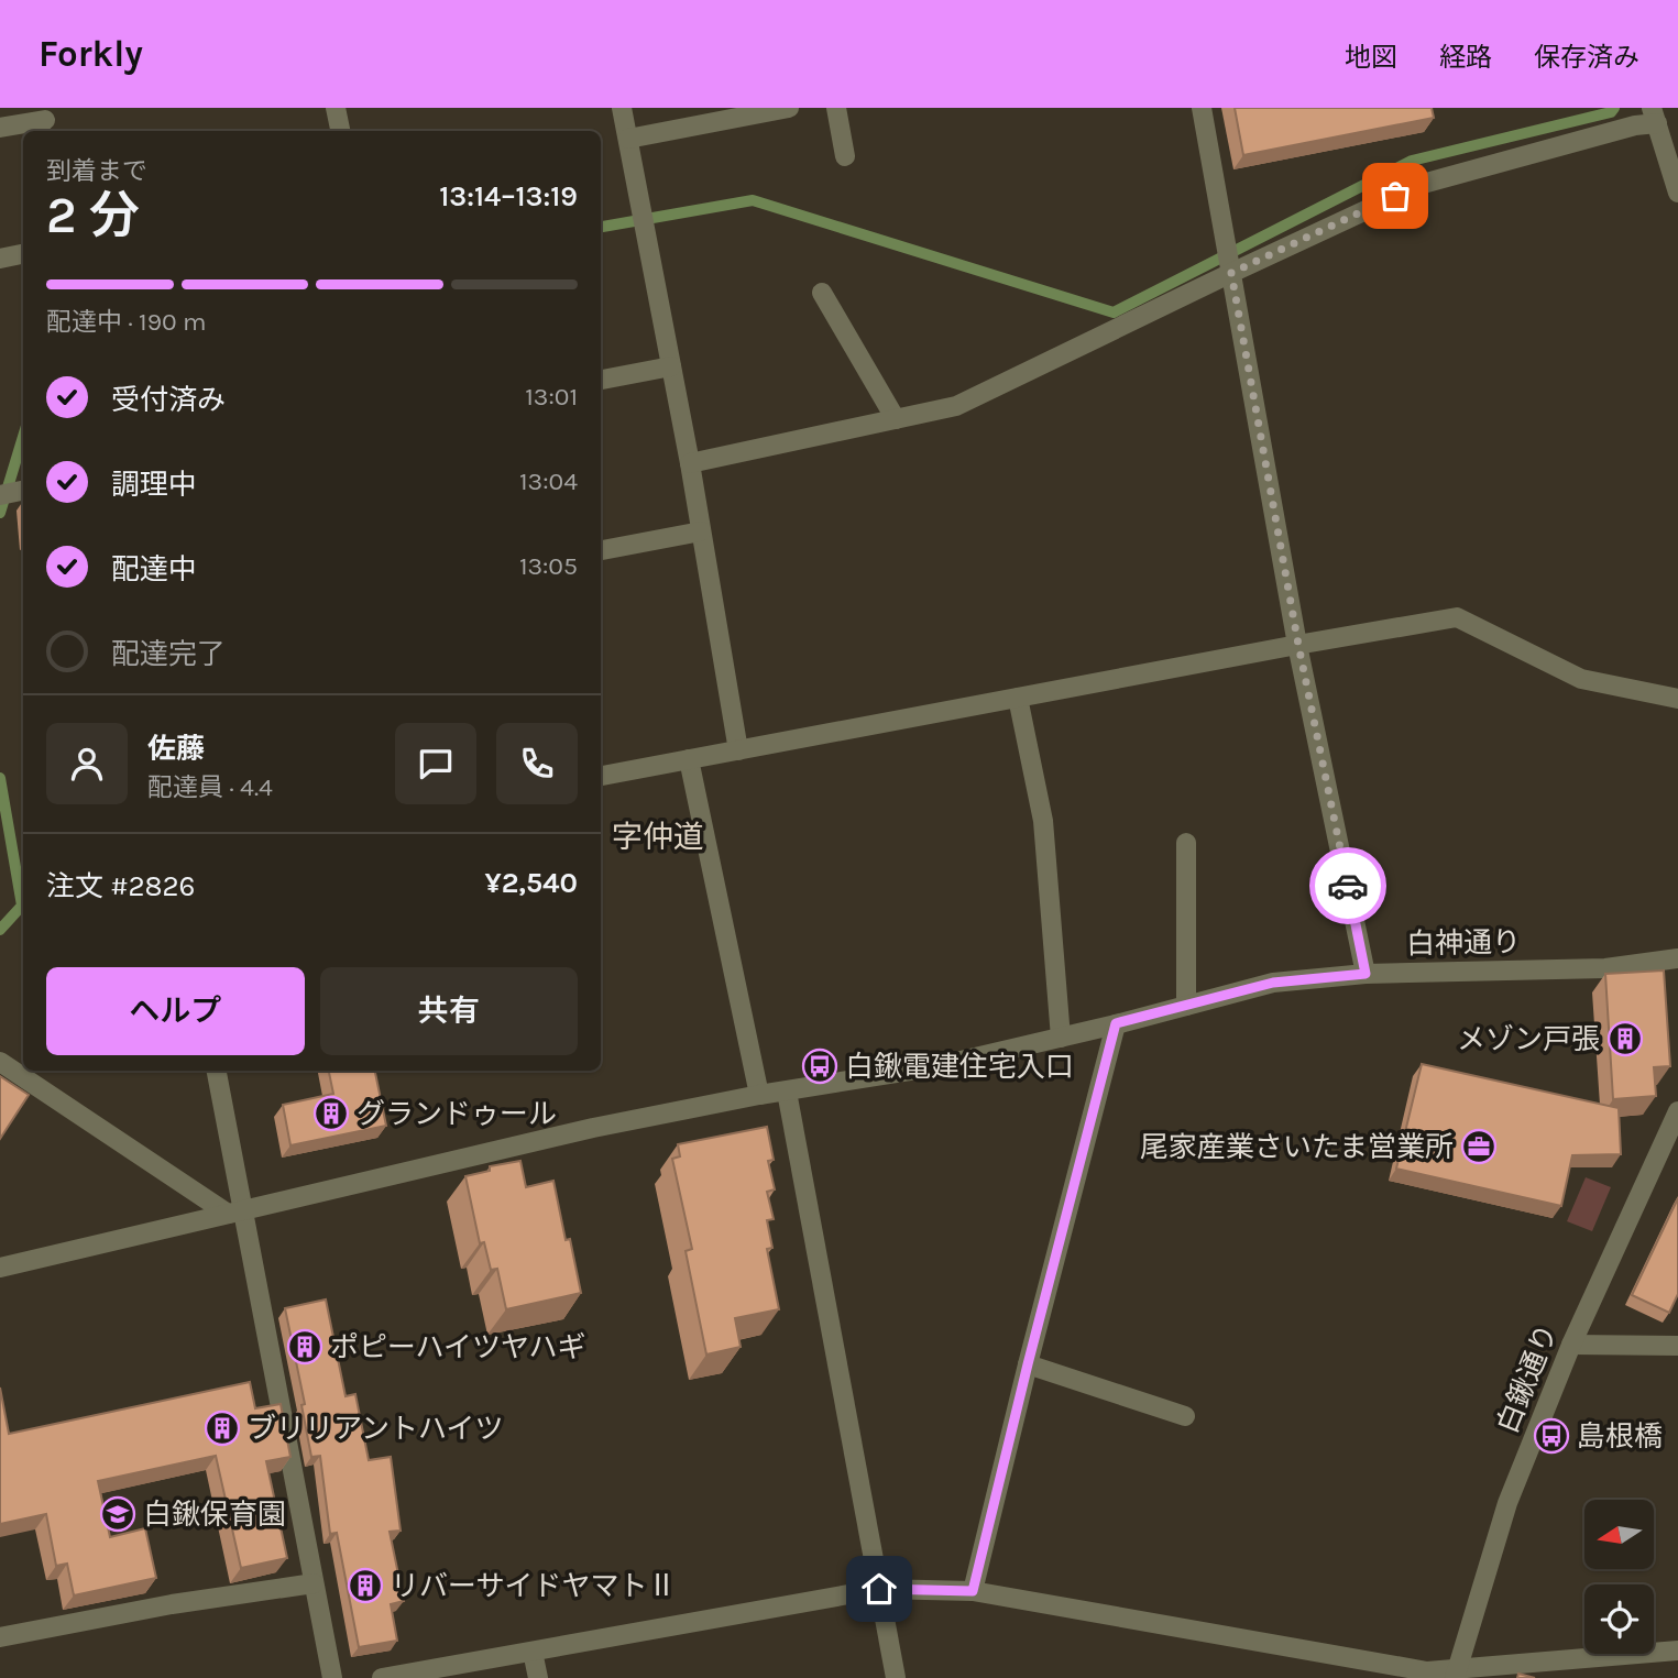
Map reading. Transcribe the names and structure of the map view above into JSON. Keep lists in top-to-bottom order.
{
  "streets": {
    "street": ["白神通り", "白鍬通り"]
  },
  "districts": ["字仲道"],
  "places": {
    "building": [
      "メゾン戸張",
      "グランドゥール",
      "ポピーハイツヤハギ",
      "ブリリアントハイツ",
      "リバーサイドヤマトⅡ"
    ],
    "bus stop": ["白鍬電建住宅入口", "島根橋"],
    "office": ["尾家産業さいたま営業所"],
    "school or university": ["白鍬保育園"]
  },
  "north": "left",
  "page": {
    "header": "Forkly",
    "nav": ["地図", "経路", "保存済み"],
    "heading": ["2 分", "到着まで", "13:14–13:19"],
    "panel": [
      "佐藤",
      "配達員 · 4.4",
      "注文 #2826",
      "¥2,540"
    ],
    "bar": "配達中 · 190 m",
    "list": [
      ["受付済み", "13:01"],
      ["調理中", "13:04"],
      ["配達中", "13:05"],
      "配達完了"
    ],
    "buttons": ["ヘルプ", "共有"]
  }
}
